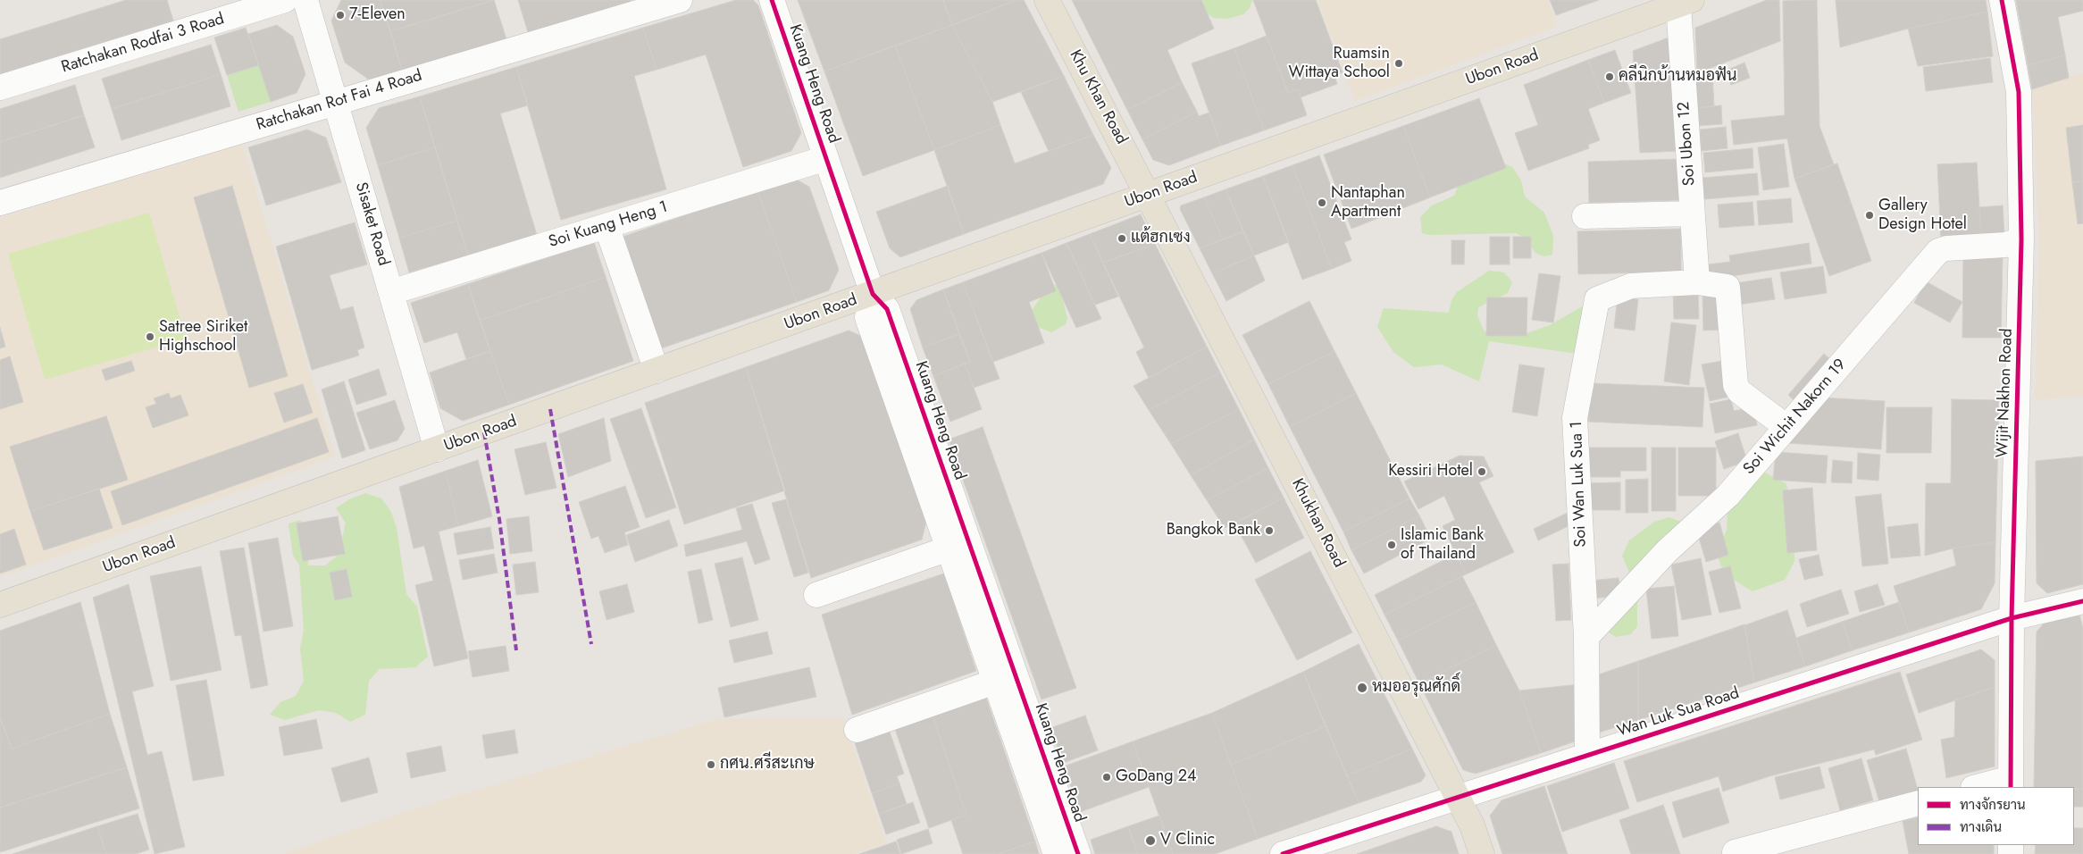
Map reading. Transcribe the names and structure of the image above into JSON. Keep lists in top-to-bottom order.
{
  "streets": {
    "main road": ["Ubon Road", "Khu Khan Road", "Khukhan Road"],
    "street": [
      "Ratchakan Rodfai 3 Road",
      "Kuang Heng Road",
      "Ratchakan Rot Fai 4 Road",
      "Soi Ubon 12",
      "Sisaket Road",
      "Soi Kuang Heng 1",
      "Wijit Nakhon Road",
      "Soi Wichit Nakorn 19",
      "Soi Wan Luk Sua 1",
      "Wan Luk Sua Road"
    ]
  },
  "crossings": [
    ["Ubon Road", "Kuang Heng Road"],
    ["Ubon Road", "Khu Khan Road"],
    ["Ubon Road", "Soi Ubon 12"],
    ["Ubon Road", "Sisaket Road"],
    ["Ubon Road", "Khukhan Road"],
    ["Kuang Heng Road", "Soi Kuang Heng 1"],
    ["Khu Khan Road", "Khukhan Road"],
    ["Ratchakan Rot Fai 4 Road", "Sisaket Road"],
    ["Soi Ubon 12", "Soi Wan Luk Sua 1"],
    ["Sisaket Road", "Soi Kuang Heng 1"],
    ["Wijit Nakhon Road", "Soi Wichit Nakorn 19"],
    ["Wijit Nakhon Road", "Wan Luk Sua Road"],
    ["Soi Wichit Nakorn 19", "Soi Wan Luk Sua 1"],
    ["Soi Wan Luk Sua 1", "Wan Luk Sua Road"],
    ["Khukhan Road", "Wan Luk Sua Road"]
  ],
  "places": [
    "7-Eleven",
    "Ruamsin Wittaya School",
    "คลีนิกบ้านหมอฟัน",
    "Nantaphan Apartment",
    "Gallery Design Hotel",
    "แต้ฮกเซง",
    "Satree Siriket Highschool",
    "Kessiri Hotel",
    "Bangkok Bank",
    "Islamic Bank of Thailand",
    "หมออรุณศักดิ์",
    "กศน.ศรีสะเกษ",
    "GoDang 24",
    "V Clinic"
  ],
  "legend": ["ทางจักรยาน", "ทางเดิน"]
}
